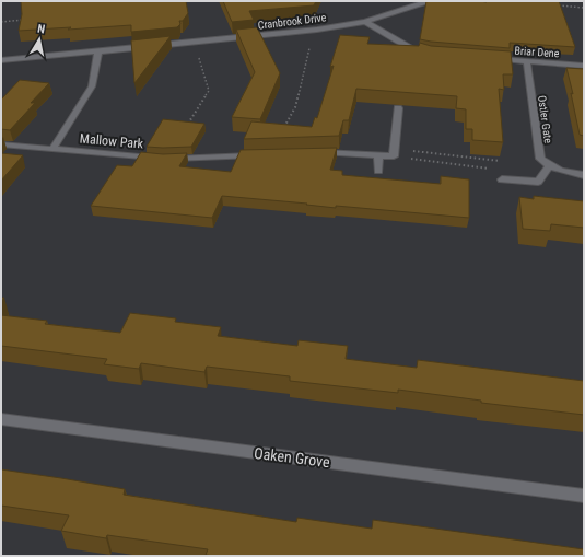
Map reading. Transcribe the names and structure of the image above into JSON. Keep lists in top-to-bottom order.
{
  "streets": {
    "street": [
      "Cranbrook Drive",
      "Briar Dene",
      "Ostler Gate",
      "Mallow Park",
      "Oaken Grove"
    ]
  },
  "crossings": [
    ["Cranbrook Drive", "Mallow Park"],
    ["Briar Dene", "Ostler Gate"]
  ],
  "north": "top"
}
